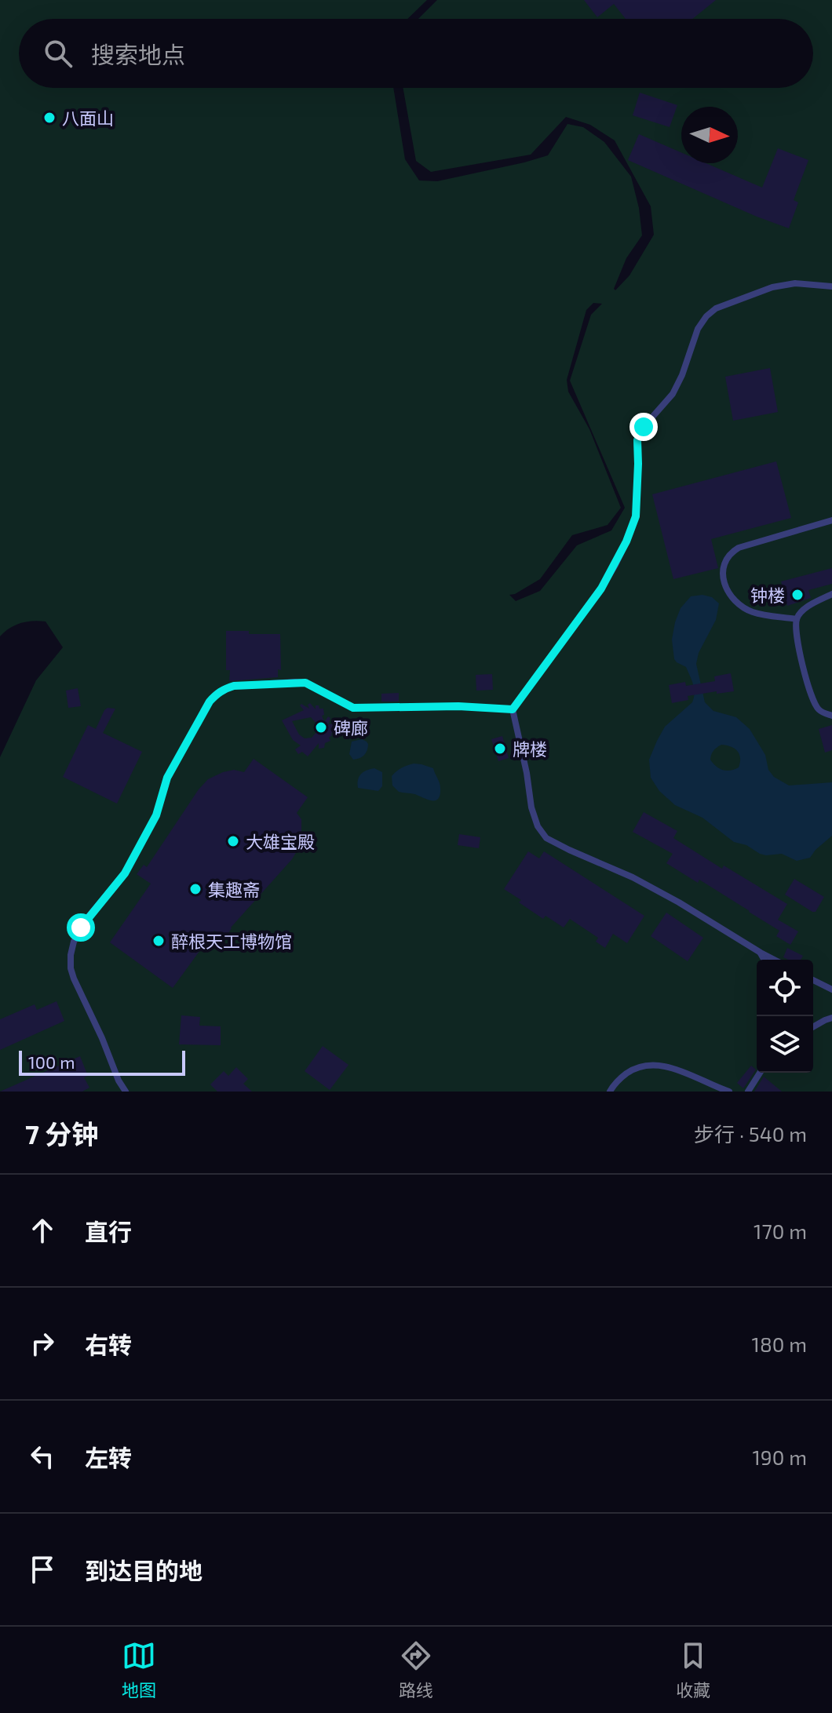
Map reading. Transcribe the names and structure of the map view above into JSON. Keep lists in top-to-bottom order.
{
  "places": [
    "八面山",
    "钟楼",
    "碑廊",
    "牌楼",
    "大雄宝殿",
    "集趣斋",
    "醉根天工博物馆"
  ],
  "scale_bar": "100 m",
  "north": "right",
  "page": {
    "search": "搜索地点",
    "scale": "100 m",
    "heading": ["7 分钟", "步行 · 540 m"],
    "list": [
      ["直行", "170 m"],
      ["右转", "180 m"],
      ["左转", "190 m"],
      "到达目的地"
    ],
    "nav": ["地图", "路线", "收藏"]
  }
}
